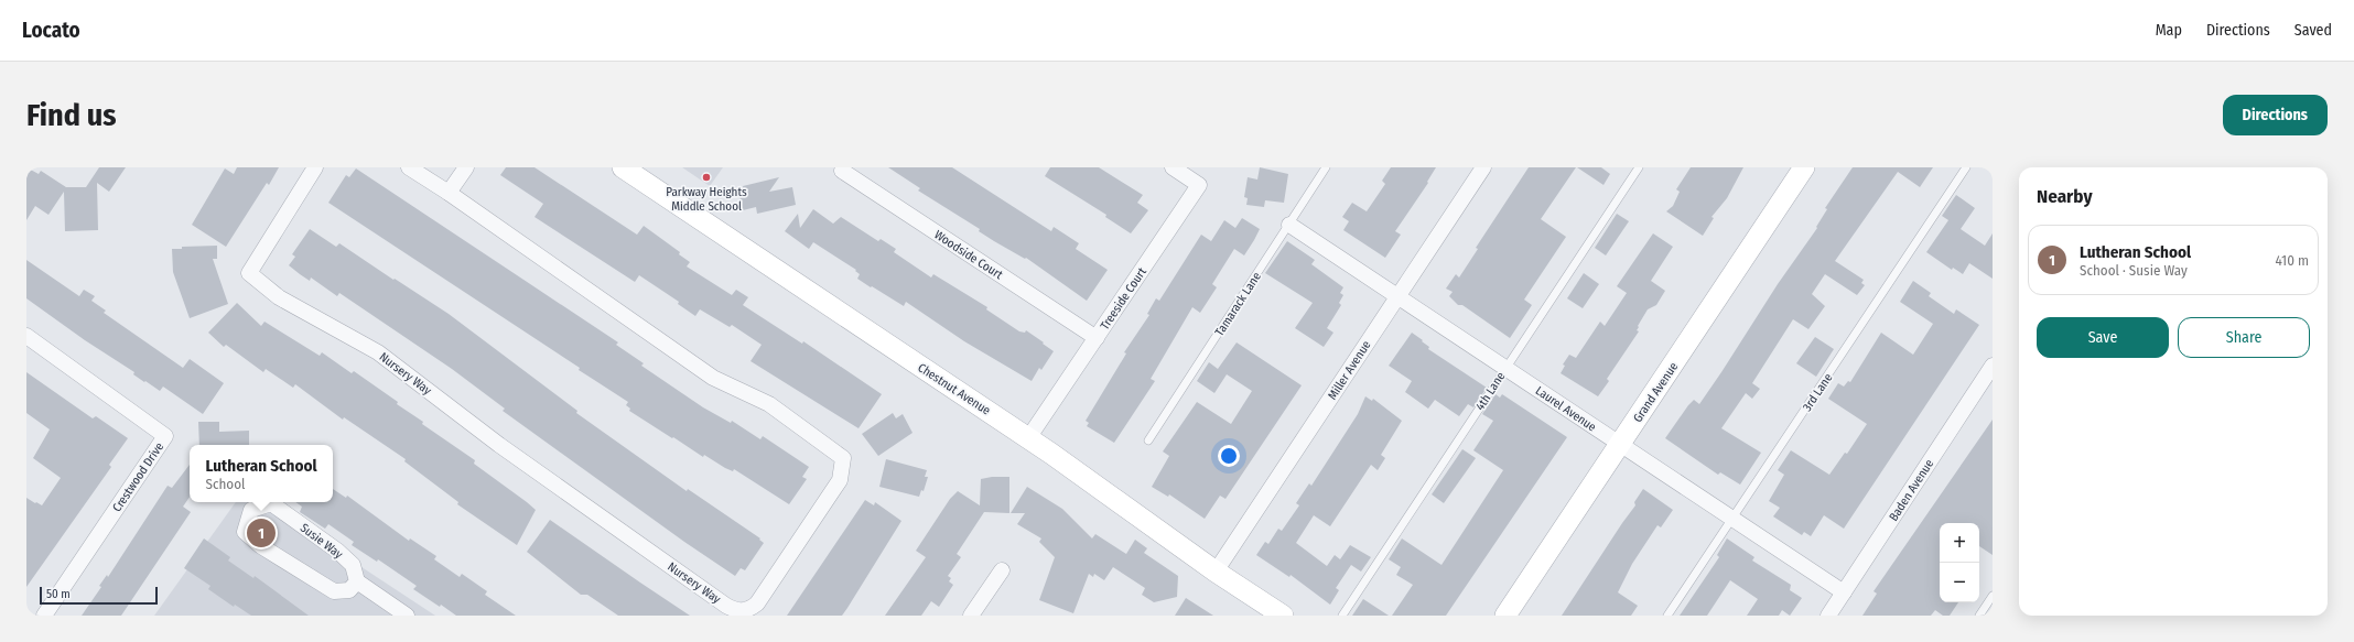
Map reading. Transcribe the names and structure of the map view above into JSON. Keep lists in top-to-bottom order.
{
  "streets": {
    "main road": ["Chestnut Avenue", "Grand Avenue"],
    "street": [
      "Woodside Court",
      "Treeside Court",
      "Miller Avenue",
      "Nursery Way",
      "Laurel Avenue",
      "Crestwood Drive",
      "Baden Avenue",
      "Susie Way"
    ],
    "lane": ["Tamarack Lane", "4th Lane", "3rd Lane"]
  },
  "crossings": [
    ["Woodside Court", "Treeside Court"],
    ["Treeside Court", "Chestnut Avenue"],
    ["Tamarack Lane", "Laurel Avenue"],
    ["Miller Avenue", "Chestnut Avenue"],
    ["Miller Avenue", "Laurel Avenue"],
    ["4th Lane", "Laurel Avenue"],
    ["Grand Avenue", "Laurel Avenue"],
    ["3rd Lane", "Laurel Avenue"],
    ["Laurel Avenue", "Baden Avenue"]
  ],
  "places": ["Parkway Heights Middle School"],
  "scale_bar": "50 m",
  "page": {
    "header": "Locato",
    "nav": ["Map", "Directions", "Saved"],
    "buttons": [
      "Directions",
      ["Save", "Share"]
    ],
    "title": "Find us",
    "heading": "Nearby",
    "list": [
      {
        "mark": "1",
        "name": "Lutheran School",
        "note": "School · Susie Way",
        "value": "410 m"
      }
    ],
    "popup": ["Lutheran School", "School"],
    "pins": "1",
    "map_buttons": ["+", "−"],
    "scale": "50 m"
  }
}
